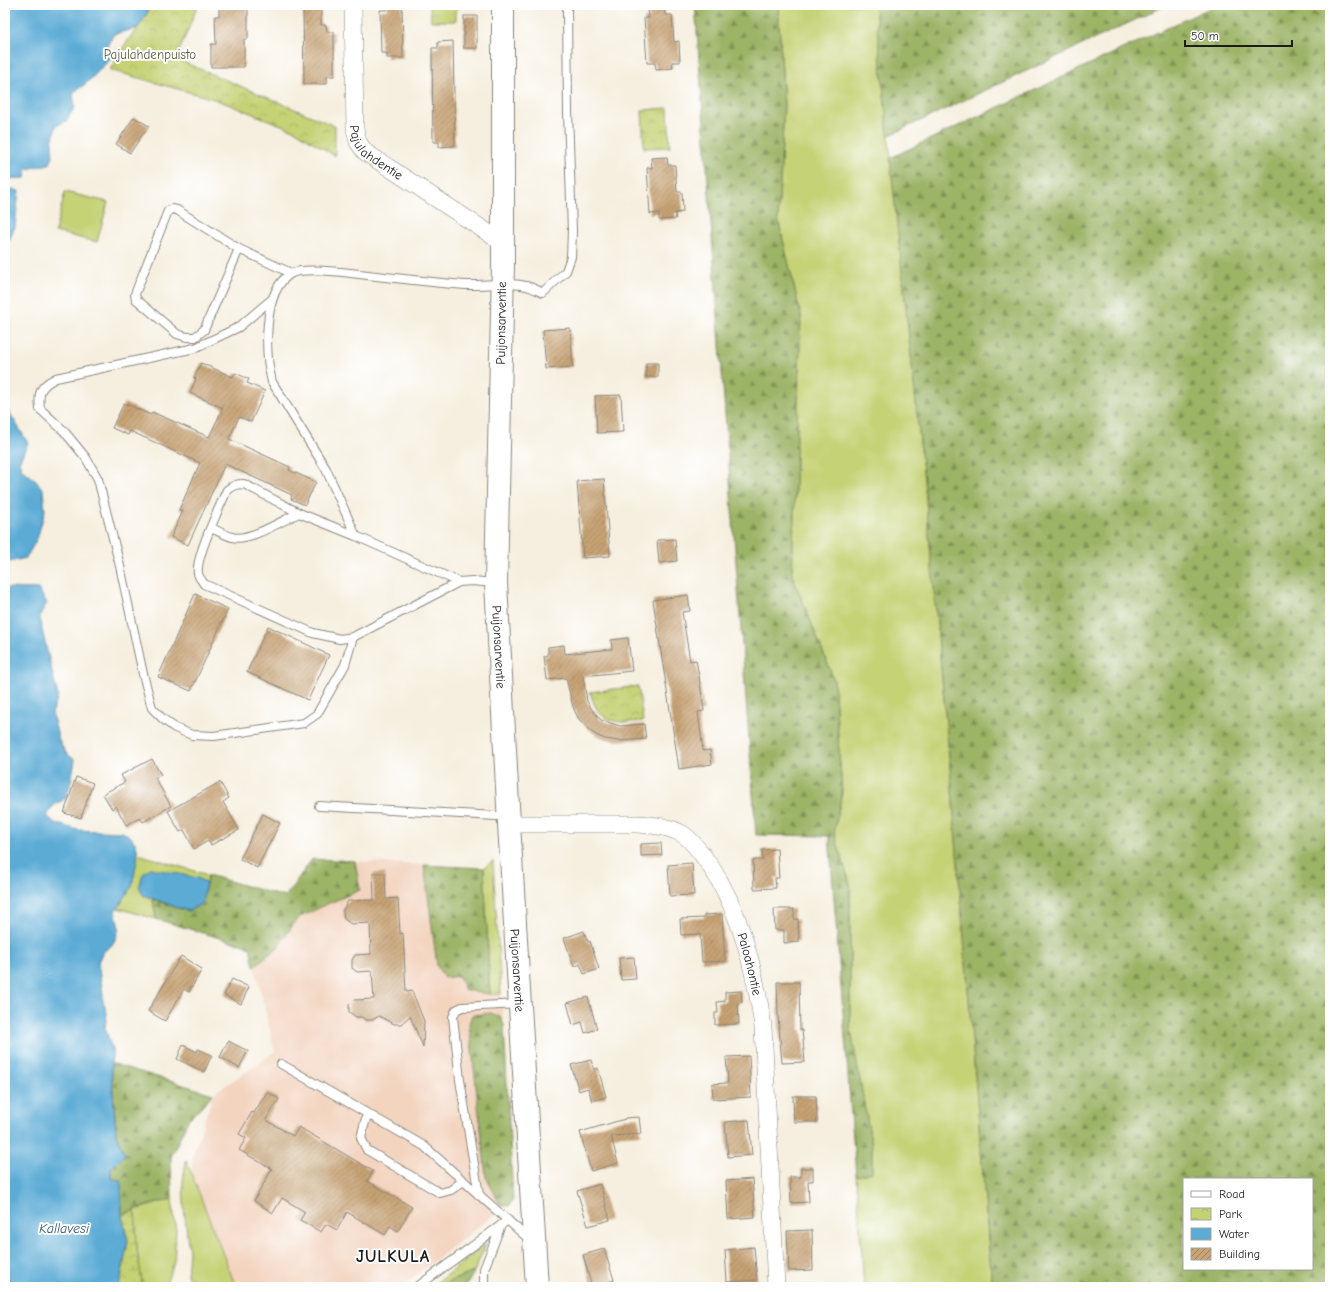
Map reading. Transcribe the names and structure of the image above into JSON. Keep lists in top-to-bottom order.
{
  "streets": {
    "main road": ["Puijonsarventie"],
    "street": ["Pajulahdentie", "Paloahontie"]
  },
  "crossings": [
    ["Pajulahdentie", "Puijonsarventie"],
    ["Puijonsarventie", "Paloahontie"]
  ],
  "districts": ["JULKULA"],
  "water": ["Kallavesi"],
  "parks": ["Pajulahdenpuisto"],
  "legend": [
    "Road",
    "Park",
    "Water",
    "Building"
  ],
  "scale_bar": "50 m"
}
